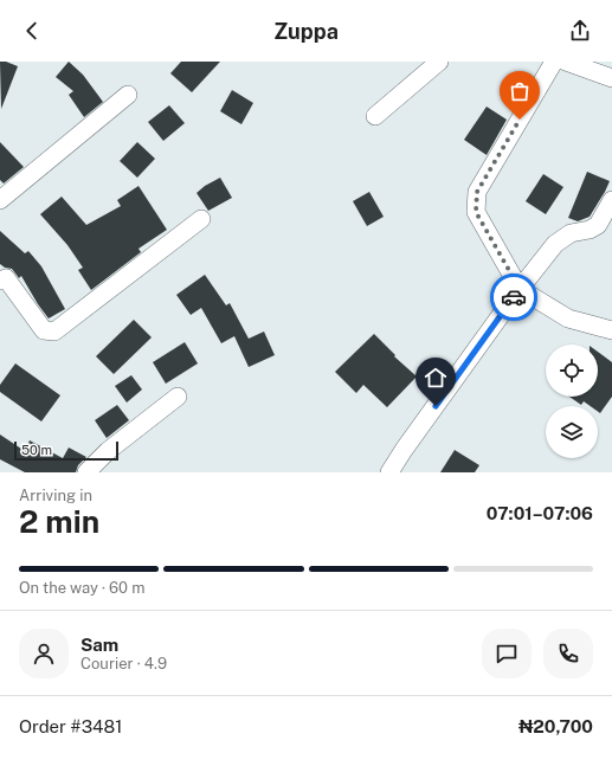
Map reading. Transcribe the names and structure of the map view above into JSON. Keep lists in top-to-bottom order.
{
  "scale_bar": "50 m",
  "page": {
    "header": "Zuppa",
    "scale": "50 m",
    "heading": ["2 min", "Arriving in", "07:01–07:06"],
    "panel": [
      "Sam",
      "Courier · 4.9",
      "Order #3481",
      "₦20,700"
    ],
    "bar": "On the way · 60 m"
  }
}
